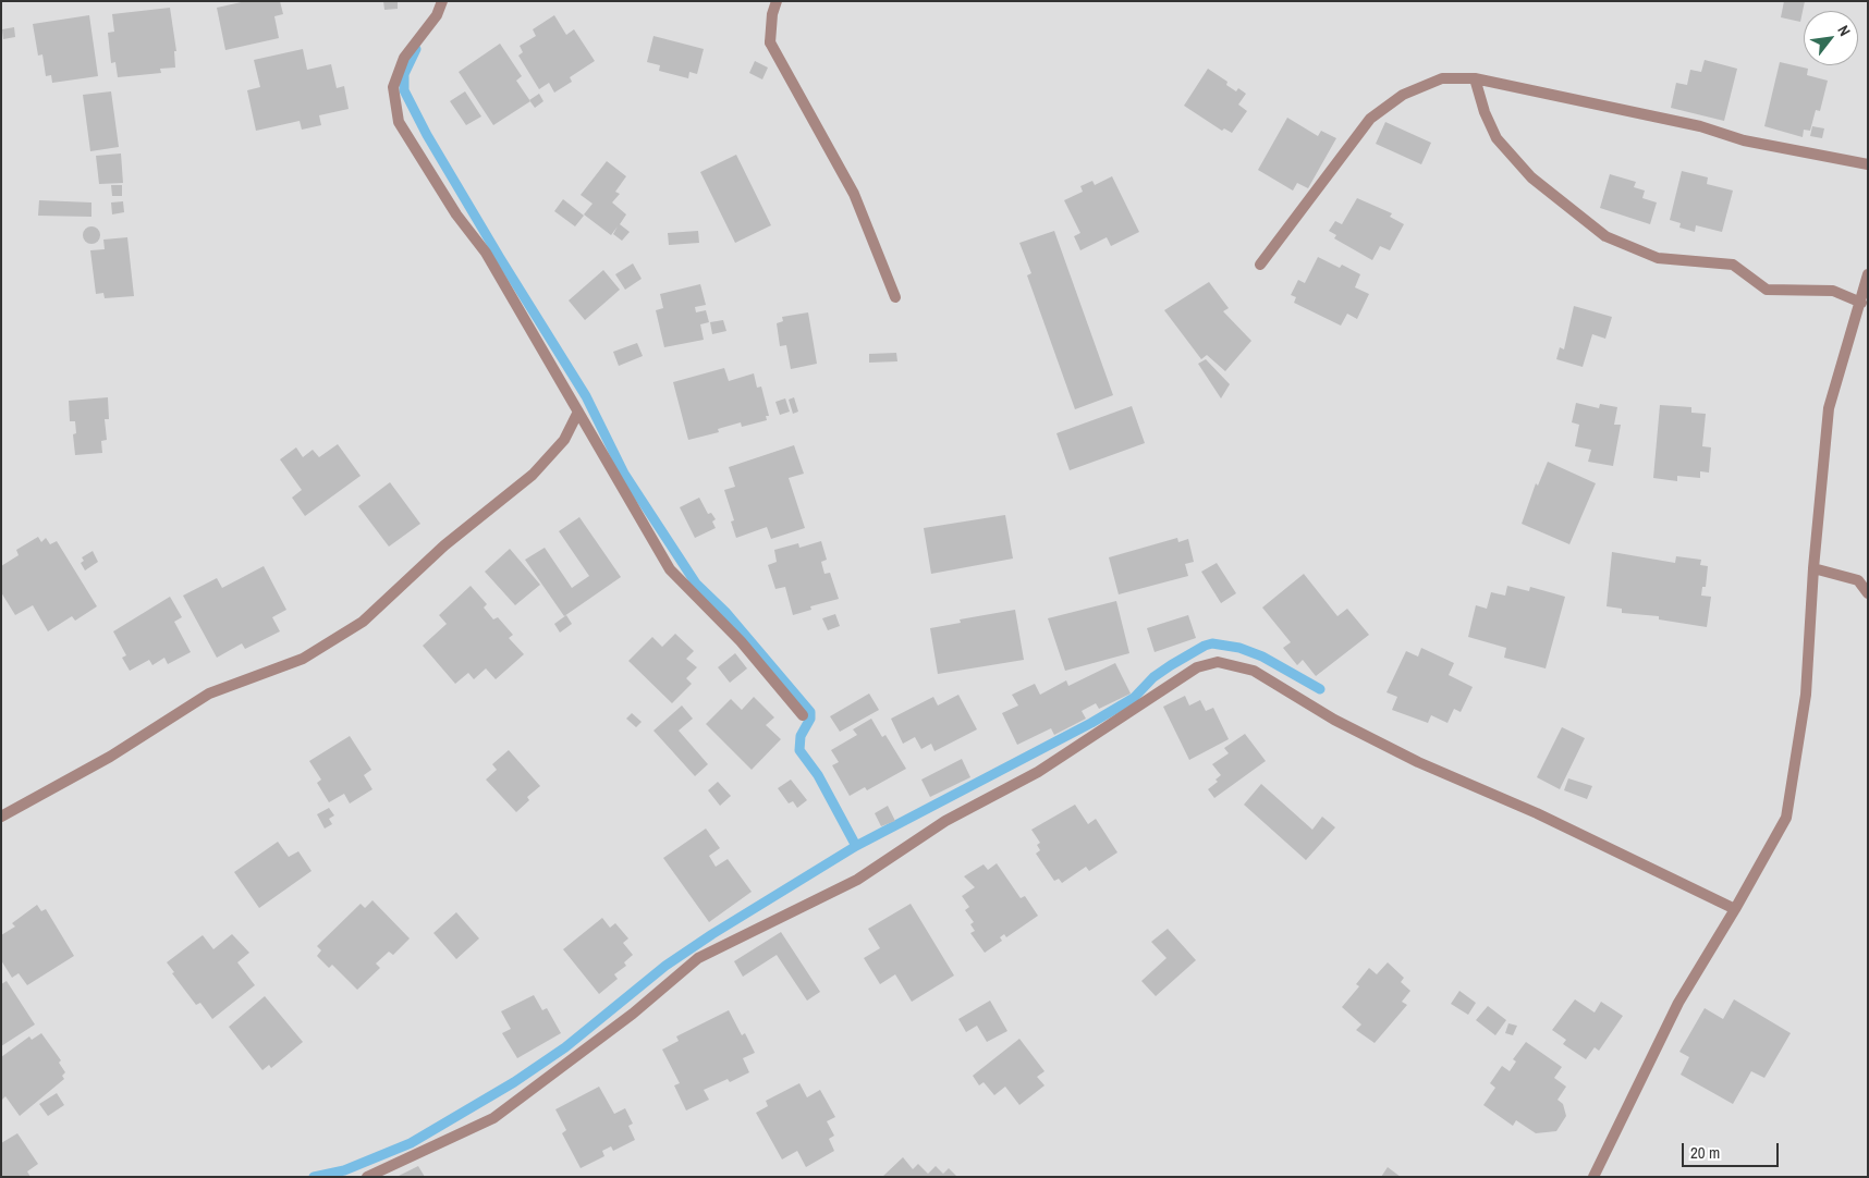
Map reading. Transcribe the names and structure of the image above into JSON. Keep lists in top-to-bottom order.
{
  "scale_bar": "20 m",
  "north": "top right"
}
